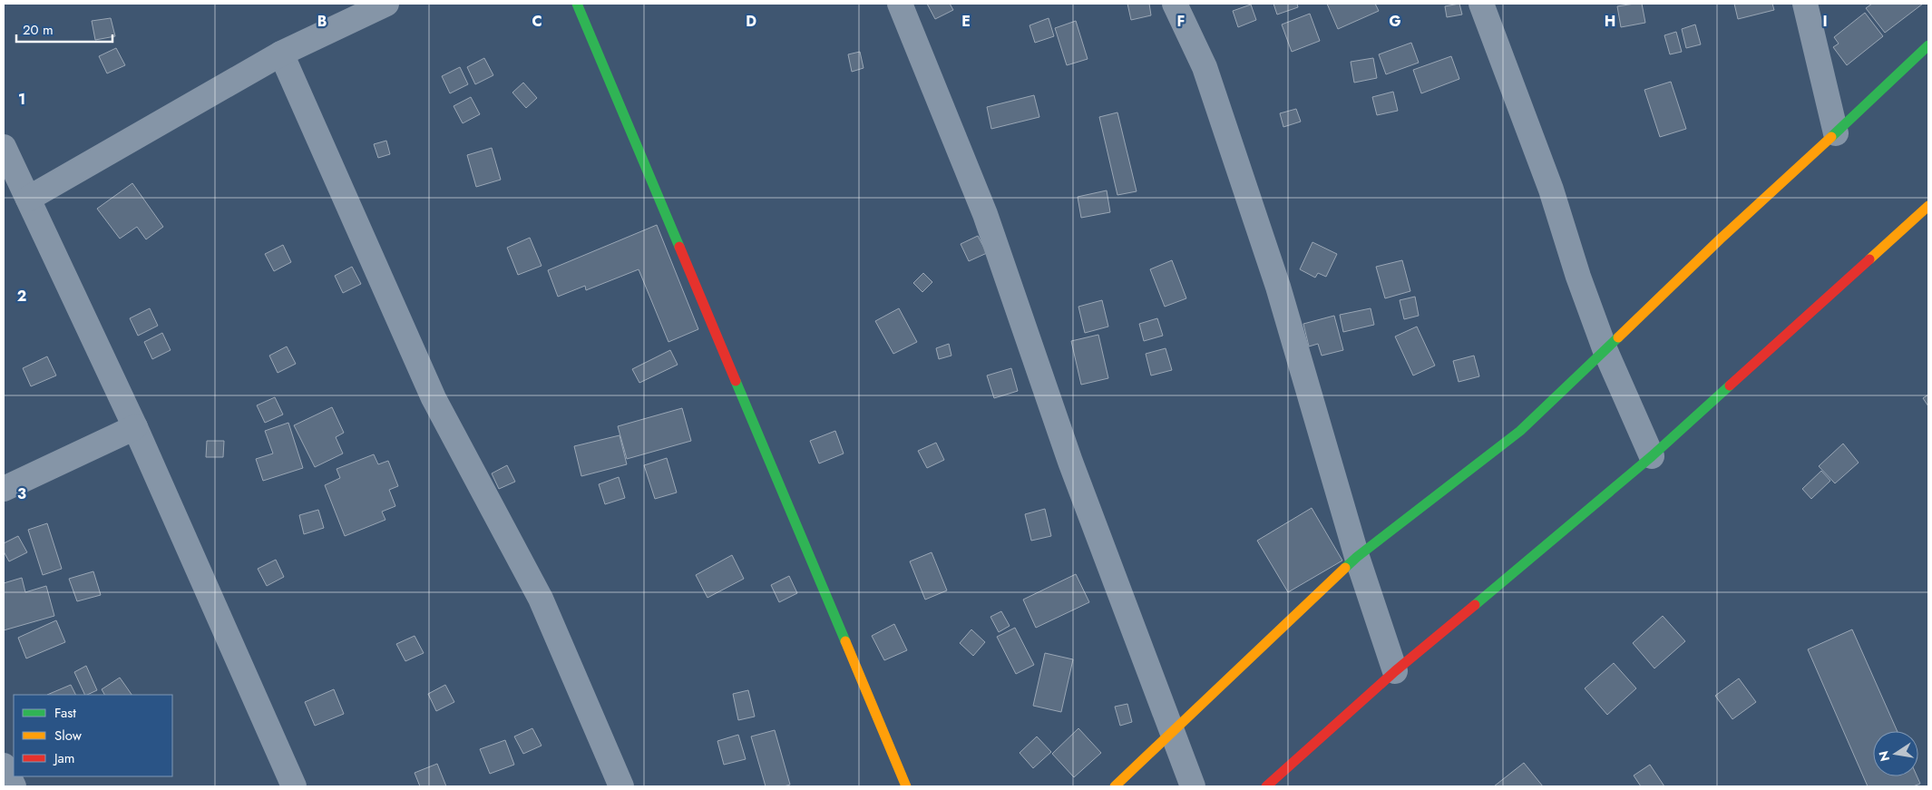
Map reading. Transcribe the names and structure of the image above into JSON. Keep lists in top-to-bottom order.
{
  "legend": ["Fast", "Slow", "Jam"],
  "scale_bar": "20 m",
  "north": "left",
  "grid": {
    "columns": [
      "B",
      "C",
      "D",
      "E",
      "F",
      "G",
      "H",
      "I"
    ],
    "rows": ["1", "2", "3"]
  }
}
